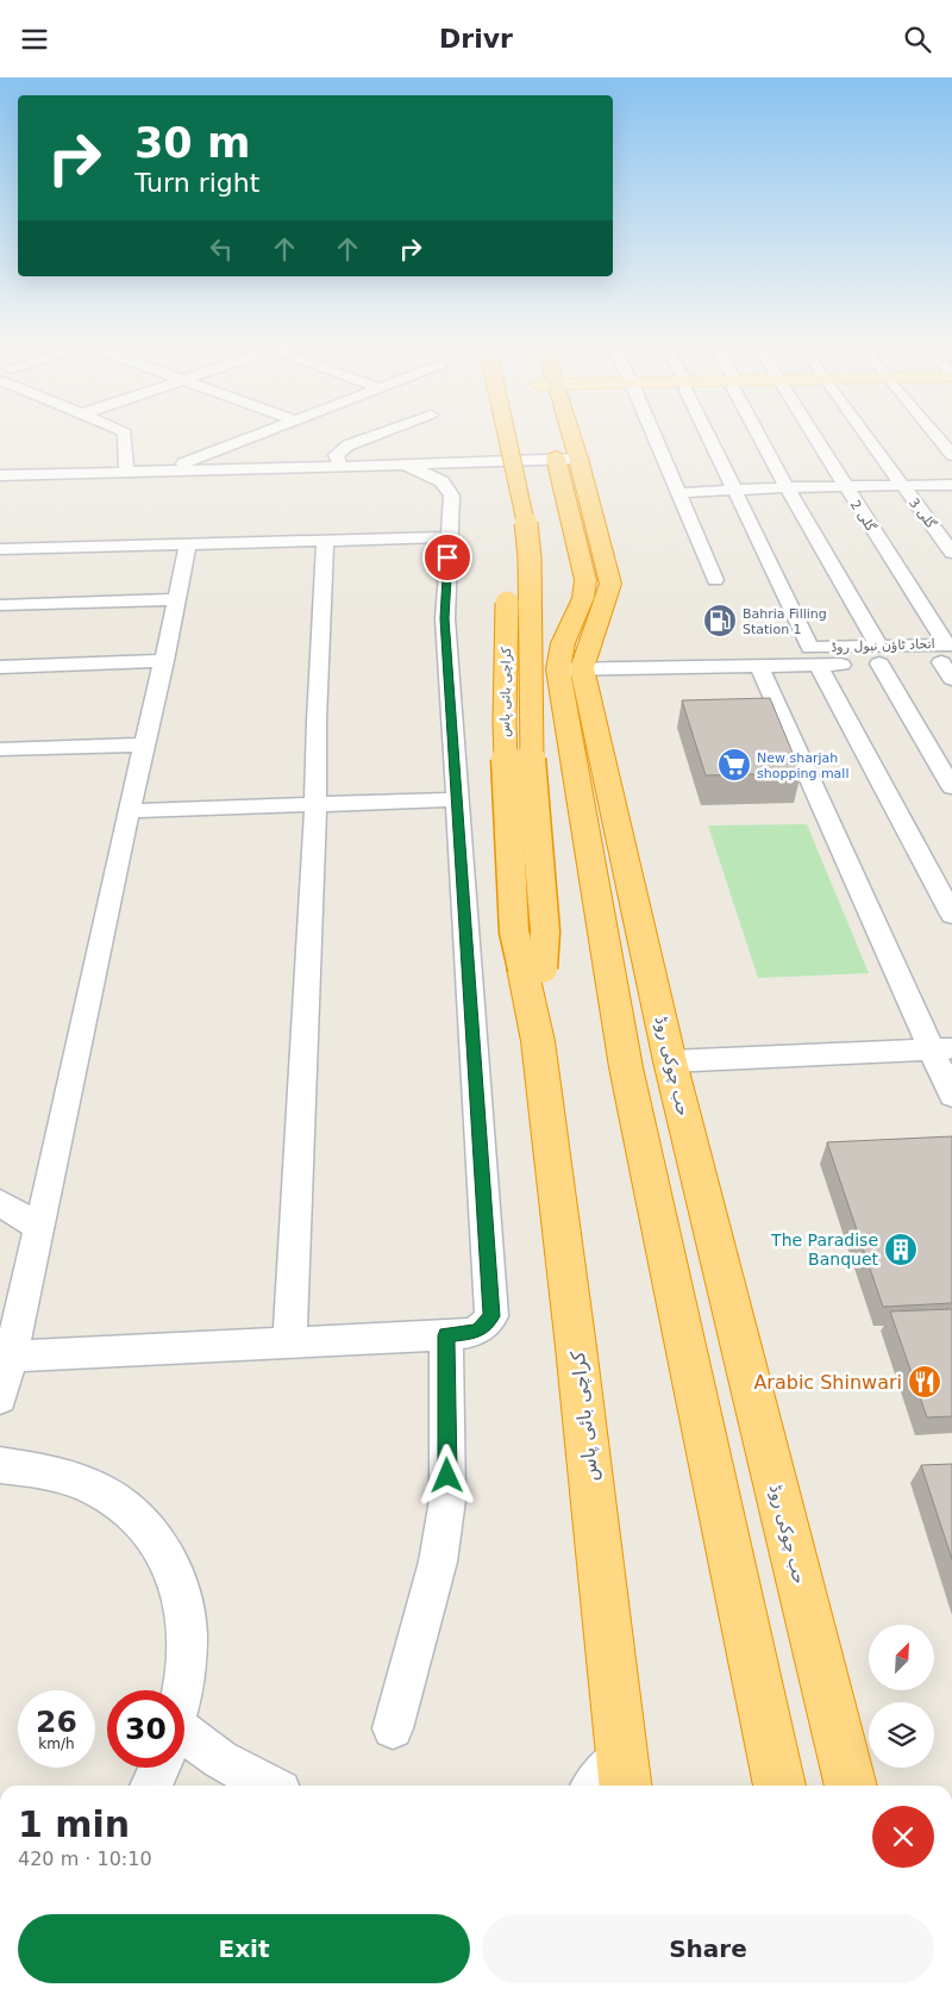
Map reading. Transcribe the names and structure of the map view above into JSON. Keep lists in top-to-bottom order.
{
  "streets": {
    "highway": ["کراچی بائی پاس", "حب چوکی روڈ"],
    "street": ["گلی 3", "گلی 2", "اتحاد ٹاؤن نیول روڈ"]
  },
  "places": {
    "fuel station": ["Bahria Filling Station 1"],
    "supermarket": ["New sharjah shopping mall"],
    "building": ["The Paradise Banquet"],
    "restaurant": ["Arabic Shinwari"]
  },
  "north": "top right",
  "page": {
    "header": "Drivr",
    "turn": ["30 m", "Turn right"],
    "speed": "26 km/h",
    "limit": "30",
    "heading": ["1 min", "420 m · 10:10"],
    "buttons": ["Exit", "Share"]
  }
}
